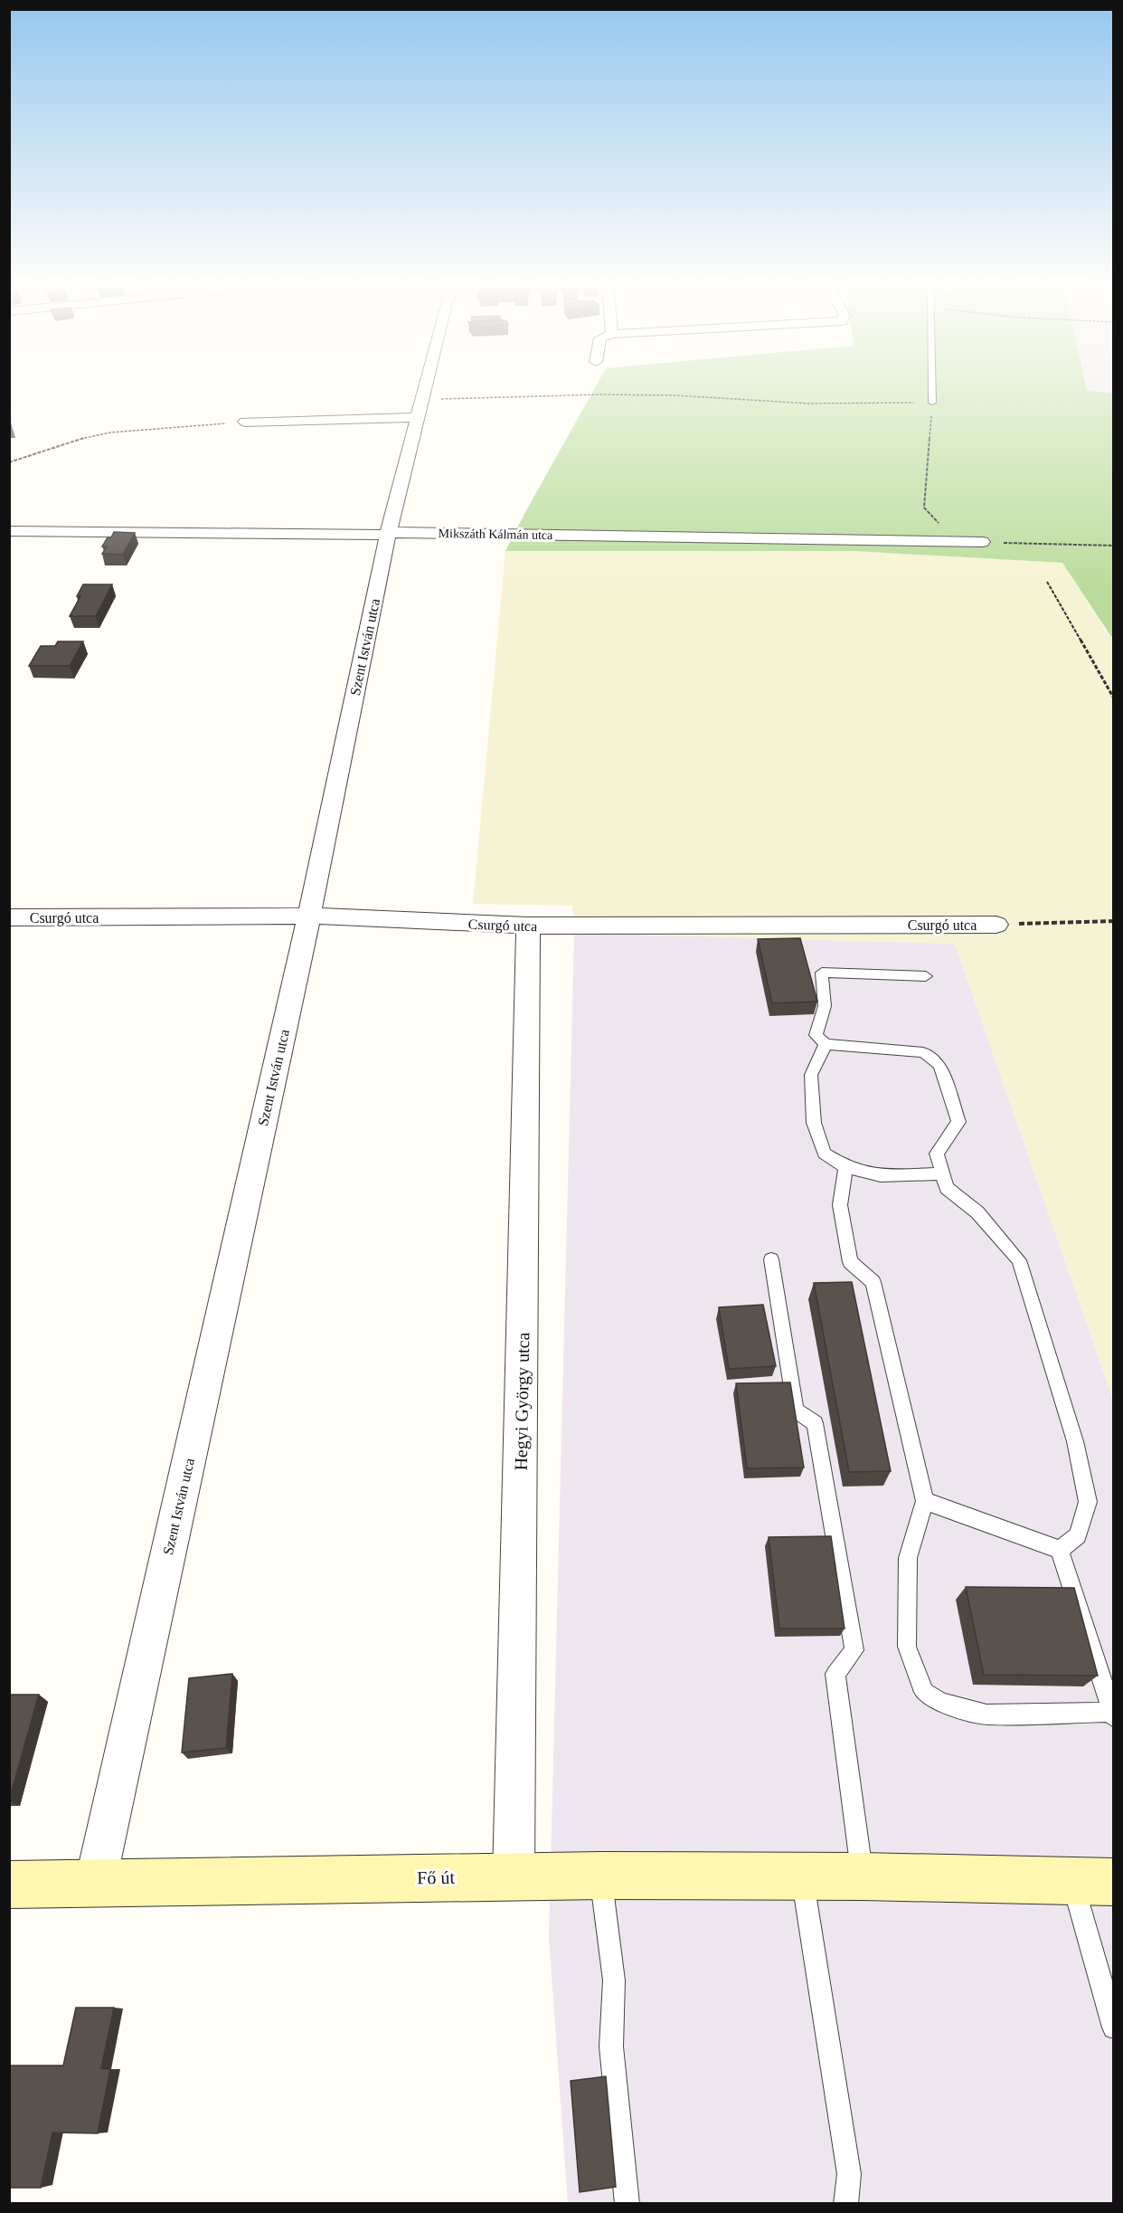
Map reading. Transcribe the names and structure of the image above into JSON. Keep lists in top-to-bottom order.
{
  "streets": {
    "main road": ["Fő út"],
    "street": [
      "Mikszáth Kálmán utca",
      "Szent István utca",
      "Csurgó utca",
      "Hegyi György utca"
    ]
  },
  "crossings": [
    ["Mikszáth Kálmán utca", "Szent István utca"],
    ["Szent István utca", "Csurgó utca"],
    ["Szent István utca", "Fő út"],
    ["Csurgó utca", "Hegyi György utca"],
    ["Hegyi György utca", "Fő út"]
  ]
}
